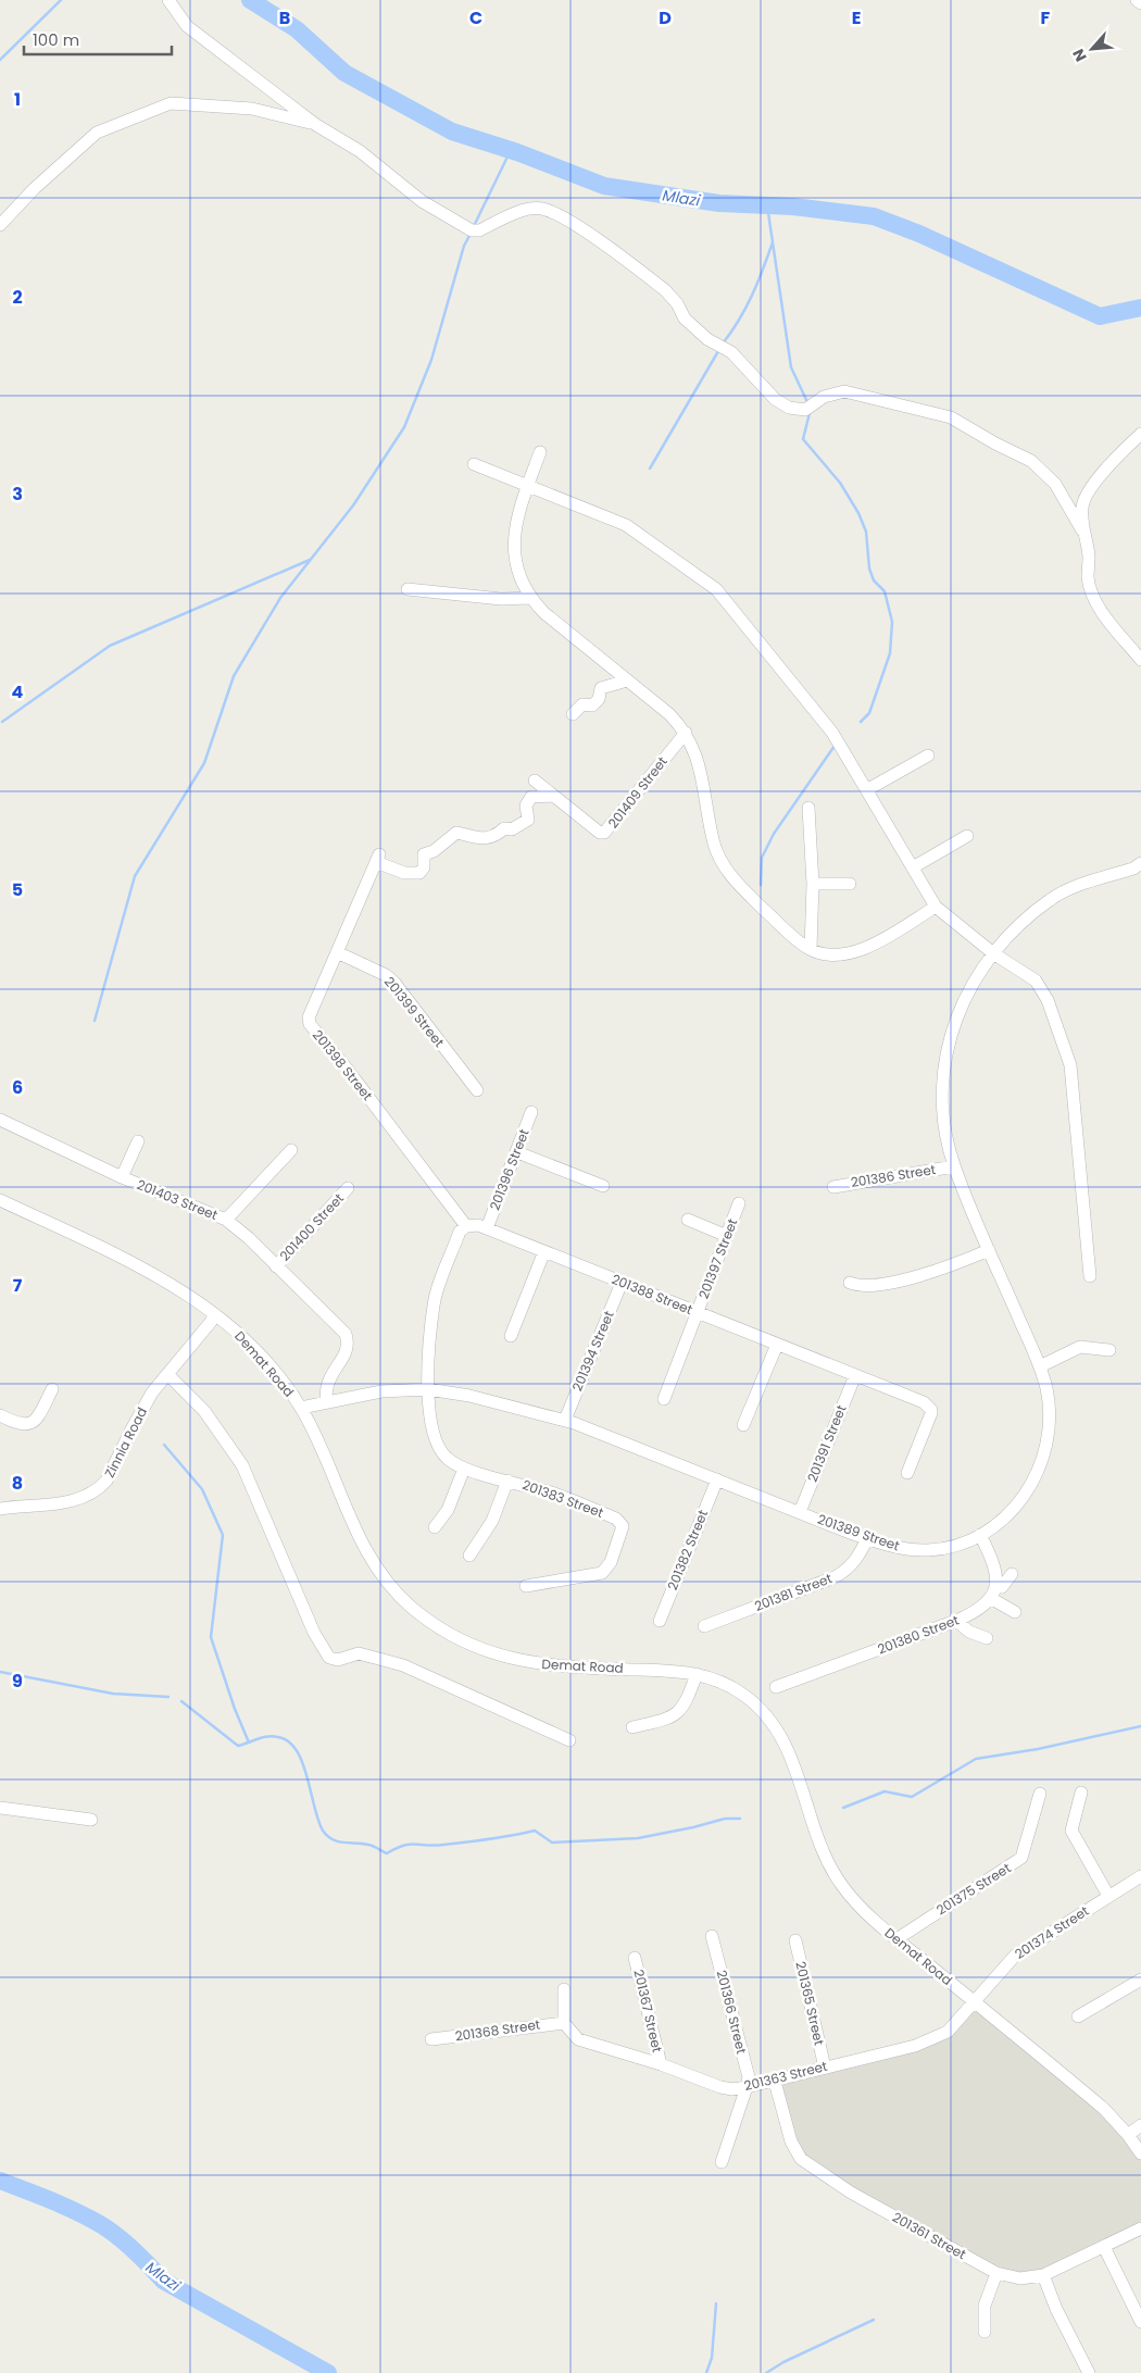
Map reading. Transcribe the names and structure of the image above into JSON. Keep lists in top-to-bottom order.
{
  "streets": {
    "street": [
      "201409 Street",
      "201399 Street",
      "201398 Street",
      "201396 Street",
      "201386 Street",
      "201403 Street",
      "201400 Street",
      "201397 Street",
      "201388 Street",
      "201394 Street",
      "Demat Road",
      "Zinnia Road",
      "201391 Street",
      "201383 Street",
      "201389 Street",
      "201382 Street",
      "201381 Street",
      "201380 Street",
      "201375 Street",
      "201374 Street",
      "201365 Street",
      "201367 Street",
      "201366 Street",
      "201368 Street",
      "201363 Street",
      "201361 Street"
    ]
  },
  "crossings": [
    ["201409 Street", "201398 Street"],
    ["201399 Street", "201398 Street"],
    ["201398 Street", "201388 Street"],
    ["201396 Street", "201388 Street"],
    ["201386 Street", "201389 Street"],
    ["201403 Street", "201400 Street"],
    ["201403 Street", "201389 Street"],
    ["201397 Street", "201388 Street"],
    ["201388 Street", "201394 Street"],
    ["201388 Street", "201391 Street"],
    ["201394 Street", "201389 Street"],
    ["Demat Road", "Zinnia Road"],
    ["Demat Road", "201389 Street"],
    ["Demat Road", "201375 Street"],
    ["Demat Road", "201374 Street"],
    ["Demat Road", "201363 Street"],
    ["201391 Street", "201389 Street"],
    ["201383 Street", "201389 Street"],
    ["201389 Street", "201382 Street"],
    ["201389 Street", "201381 Street"],
    ["201374 Street", "201363 Street"],
    ["201365 Street", "201363 Street"],
    ["201367 Street", "201363 Street"],
    ["201366 Street", "201363 Street"],
    ["201368 Street", "201363 Street"],
    ["201363 Street", "201361 Street"]
  ],
  "water": ["Mlazi"],
  "scale_bar": "100 m",
  "north": "bottom left",
  "grid": {
    "columns": [
      "B",
      "C",
      "D",
      "E",
      "F"
    ],
    "rows": [
      "1",
      "2",
      "3",
      "4",
      "5",
      "6",
      "7",
      "8",
      "9"
    ]
  }
}
